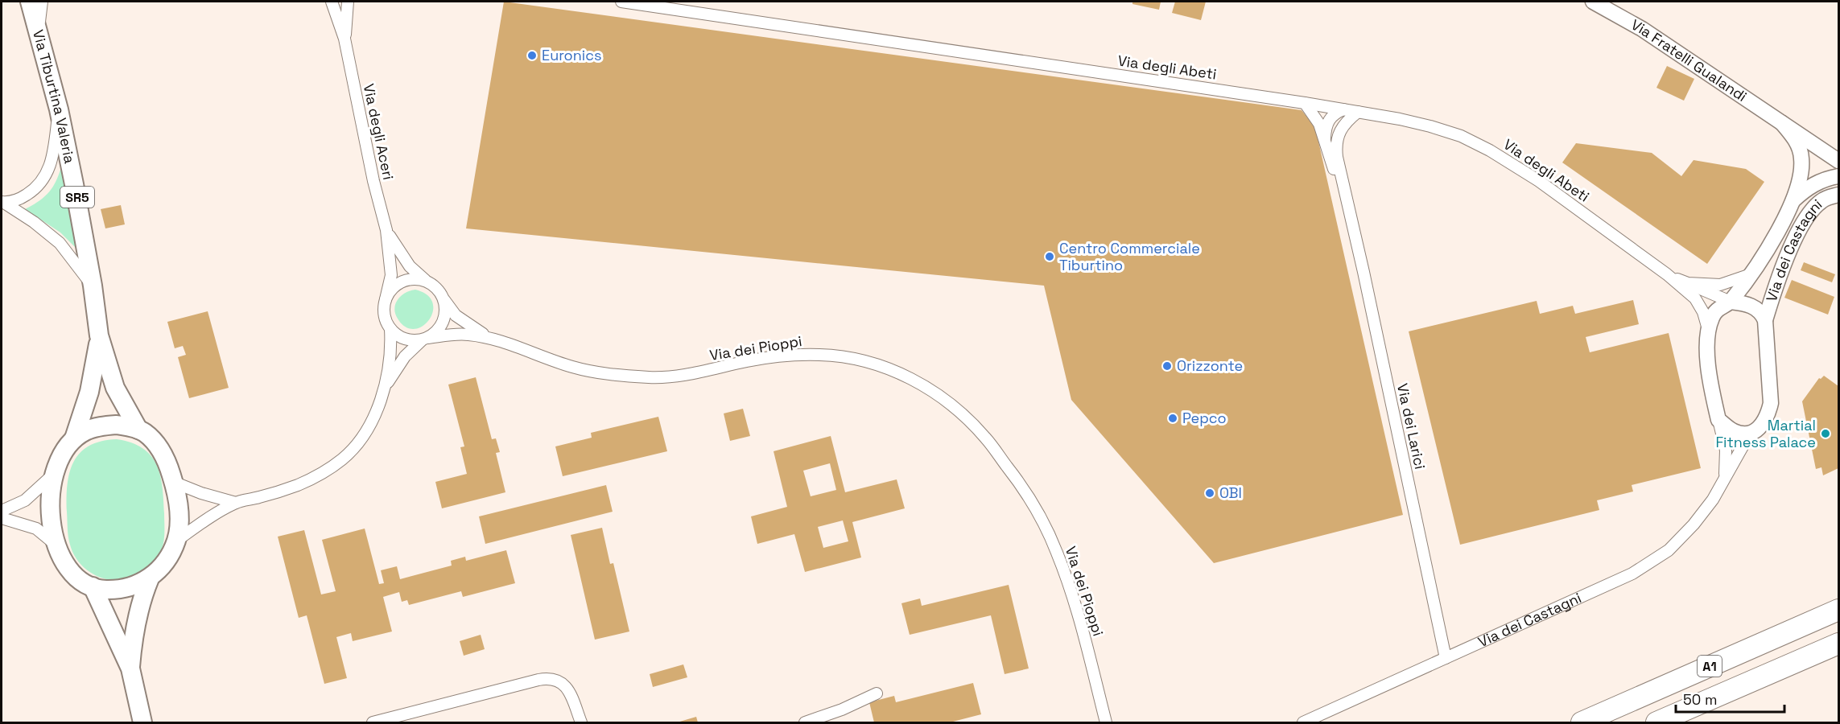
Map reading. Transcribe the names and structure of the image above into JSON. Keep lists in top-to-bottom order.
{
  "streets": {
    "highway": ["A1"],
    "main road": ["Via Tiburtina Valeria", "SR5"],
    "street": [
      "Via Fratelli Gualandi",
      "Via degli Abeti",
      "Via degli Aceri",
      "Via dei Castagni",
      "Via dei Pioppi",
      "Via dei Larici"
    ]
  },
  "crossings": [
    ["Via Fratelli Gualandi", "Via dei Castagni"],
    ["Via degli Abeti", "Via dei Castagni"],
    ["Via degli Abeti", "Via dei Larici"],
    ["Via dei Castagni", "Via dei Larici"]
  ],
  "places": [
    "Euronics",
    "Centro Commerciale Tiburtino",
    "Orizzonte",
    "Pepco",
    "Martial Fitness Palace",
    "OBI"
  ],
  "scale_bar": "50 m"
}
